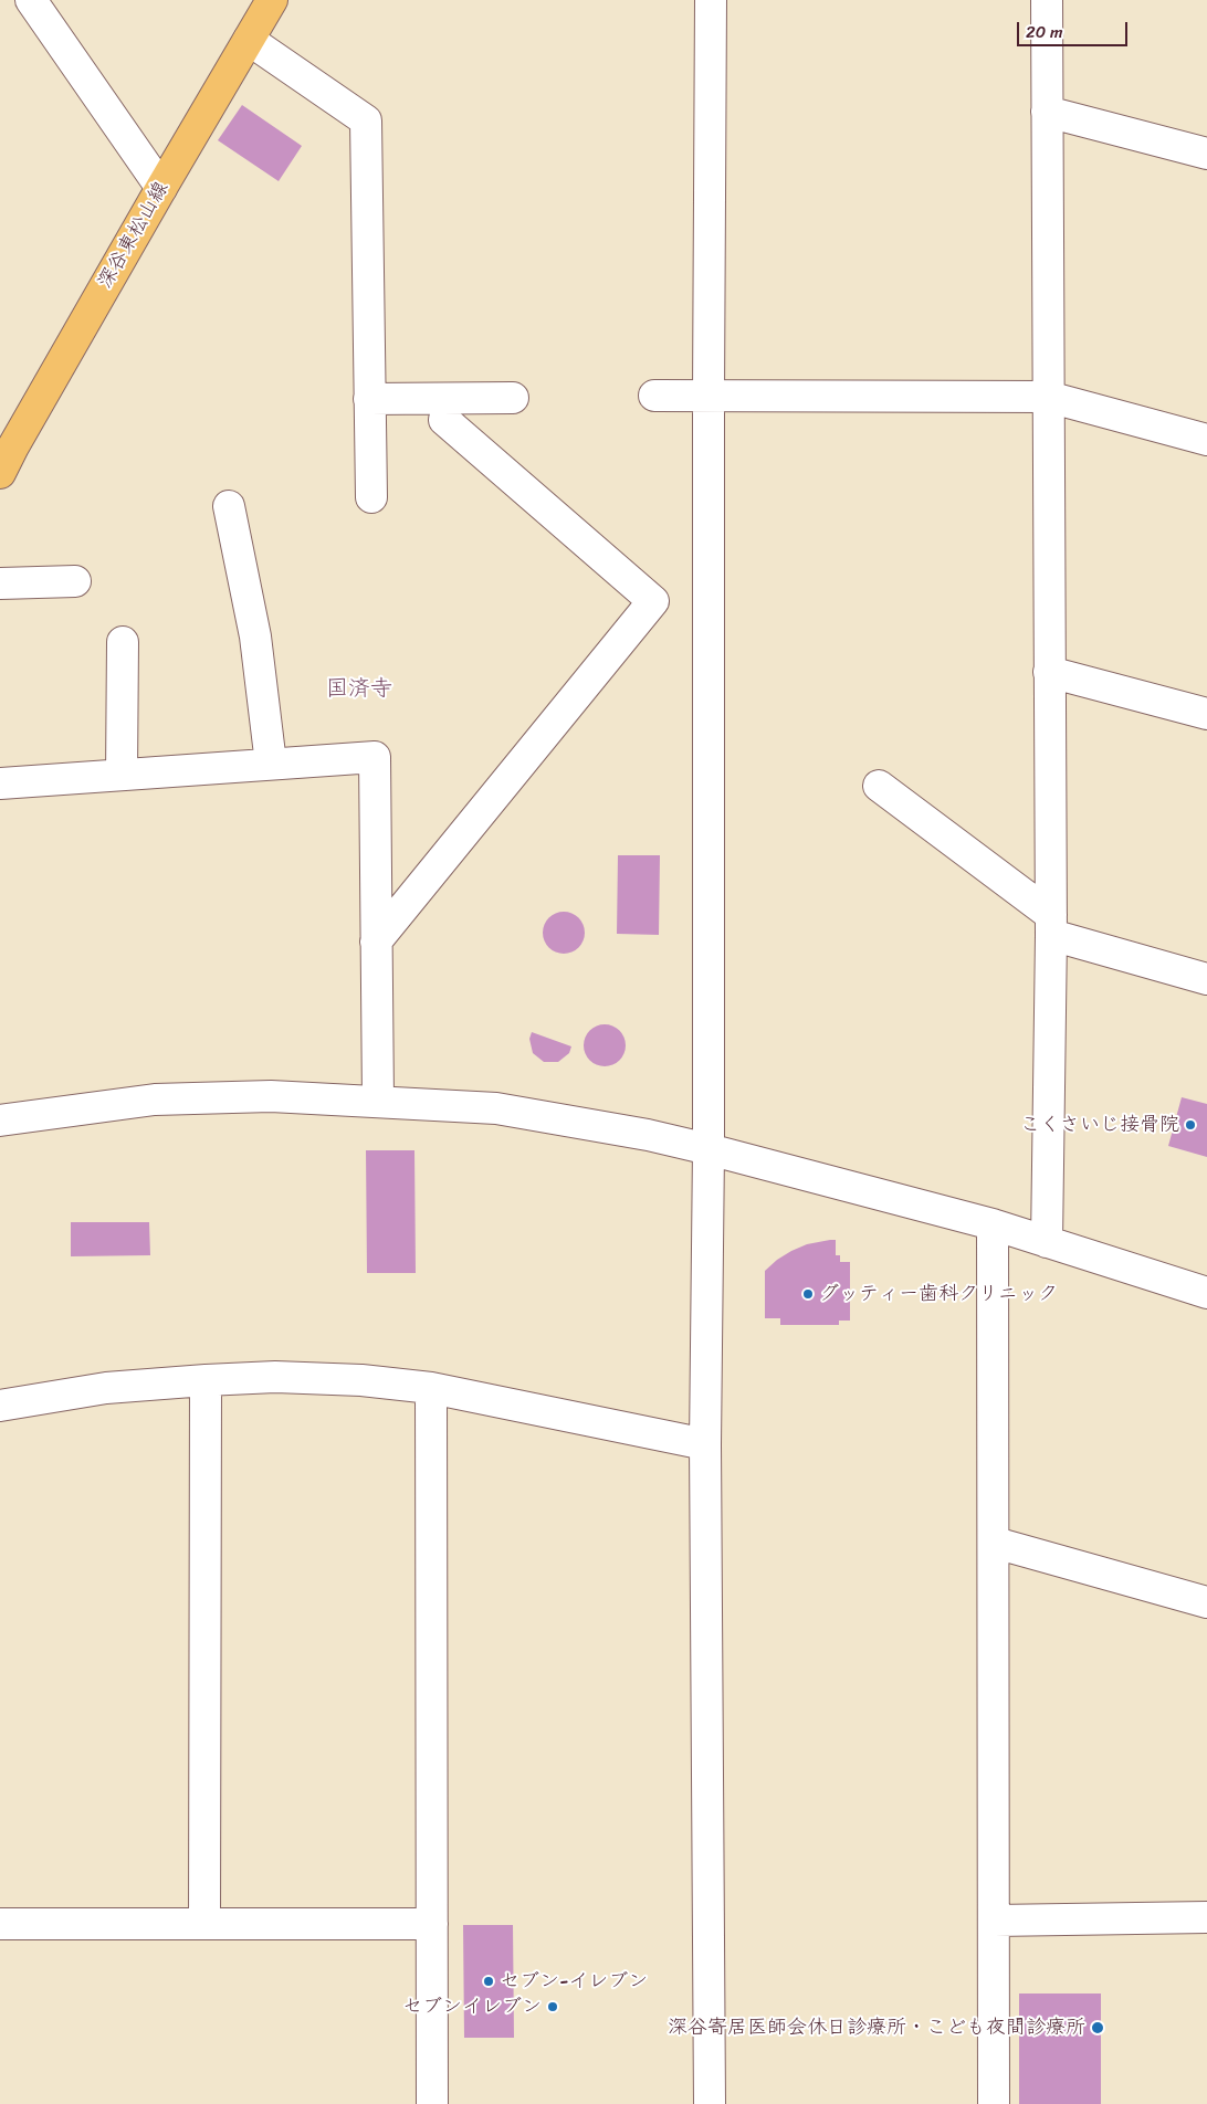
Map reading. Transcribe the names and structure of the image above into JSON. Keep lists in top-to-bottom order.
{
  "streets": {
    "main road": ["深谷東松山線"]
  },
  "districts": ["国済寺"],
  "places": [
    "こくさいじ接骨院",
    "グッティー歯科クリニック",
    "セブン-イレブン",
    "セブンイレブン",
    "深谷寄居医師会休日診療所・こども夜間診療所"
  ],
  "scale_bar": "20 m"
}
